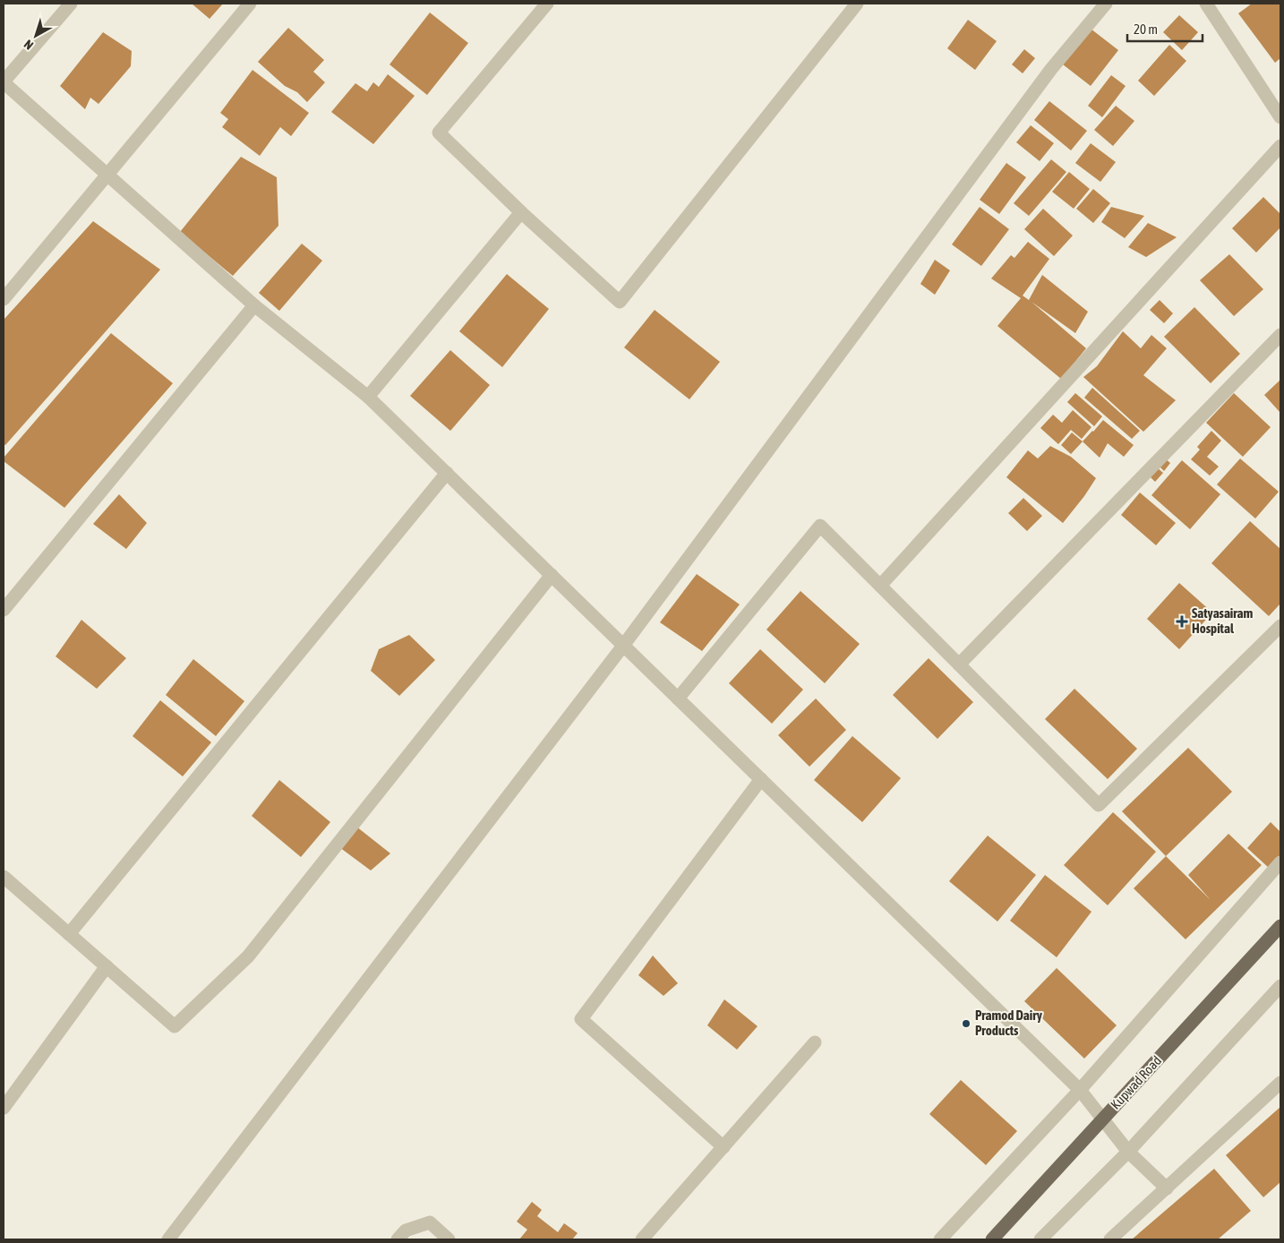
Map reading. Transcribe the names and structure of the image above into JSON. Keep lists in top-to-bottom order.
{
  "streets": {
    "main road": ["Kupwad Road"]
  },
  "places": {
    "health": ["Satyasairam Hospital"],
    "other": ["Pramod Dairy Products"]
  },
  "scale_bar": "20 m",
  "north": "bottom left"
}
